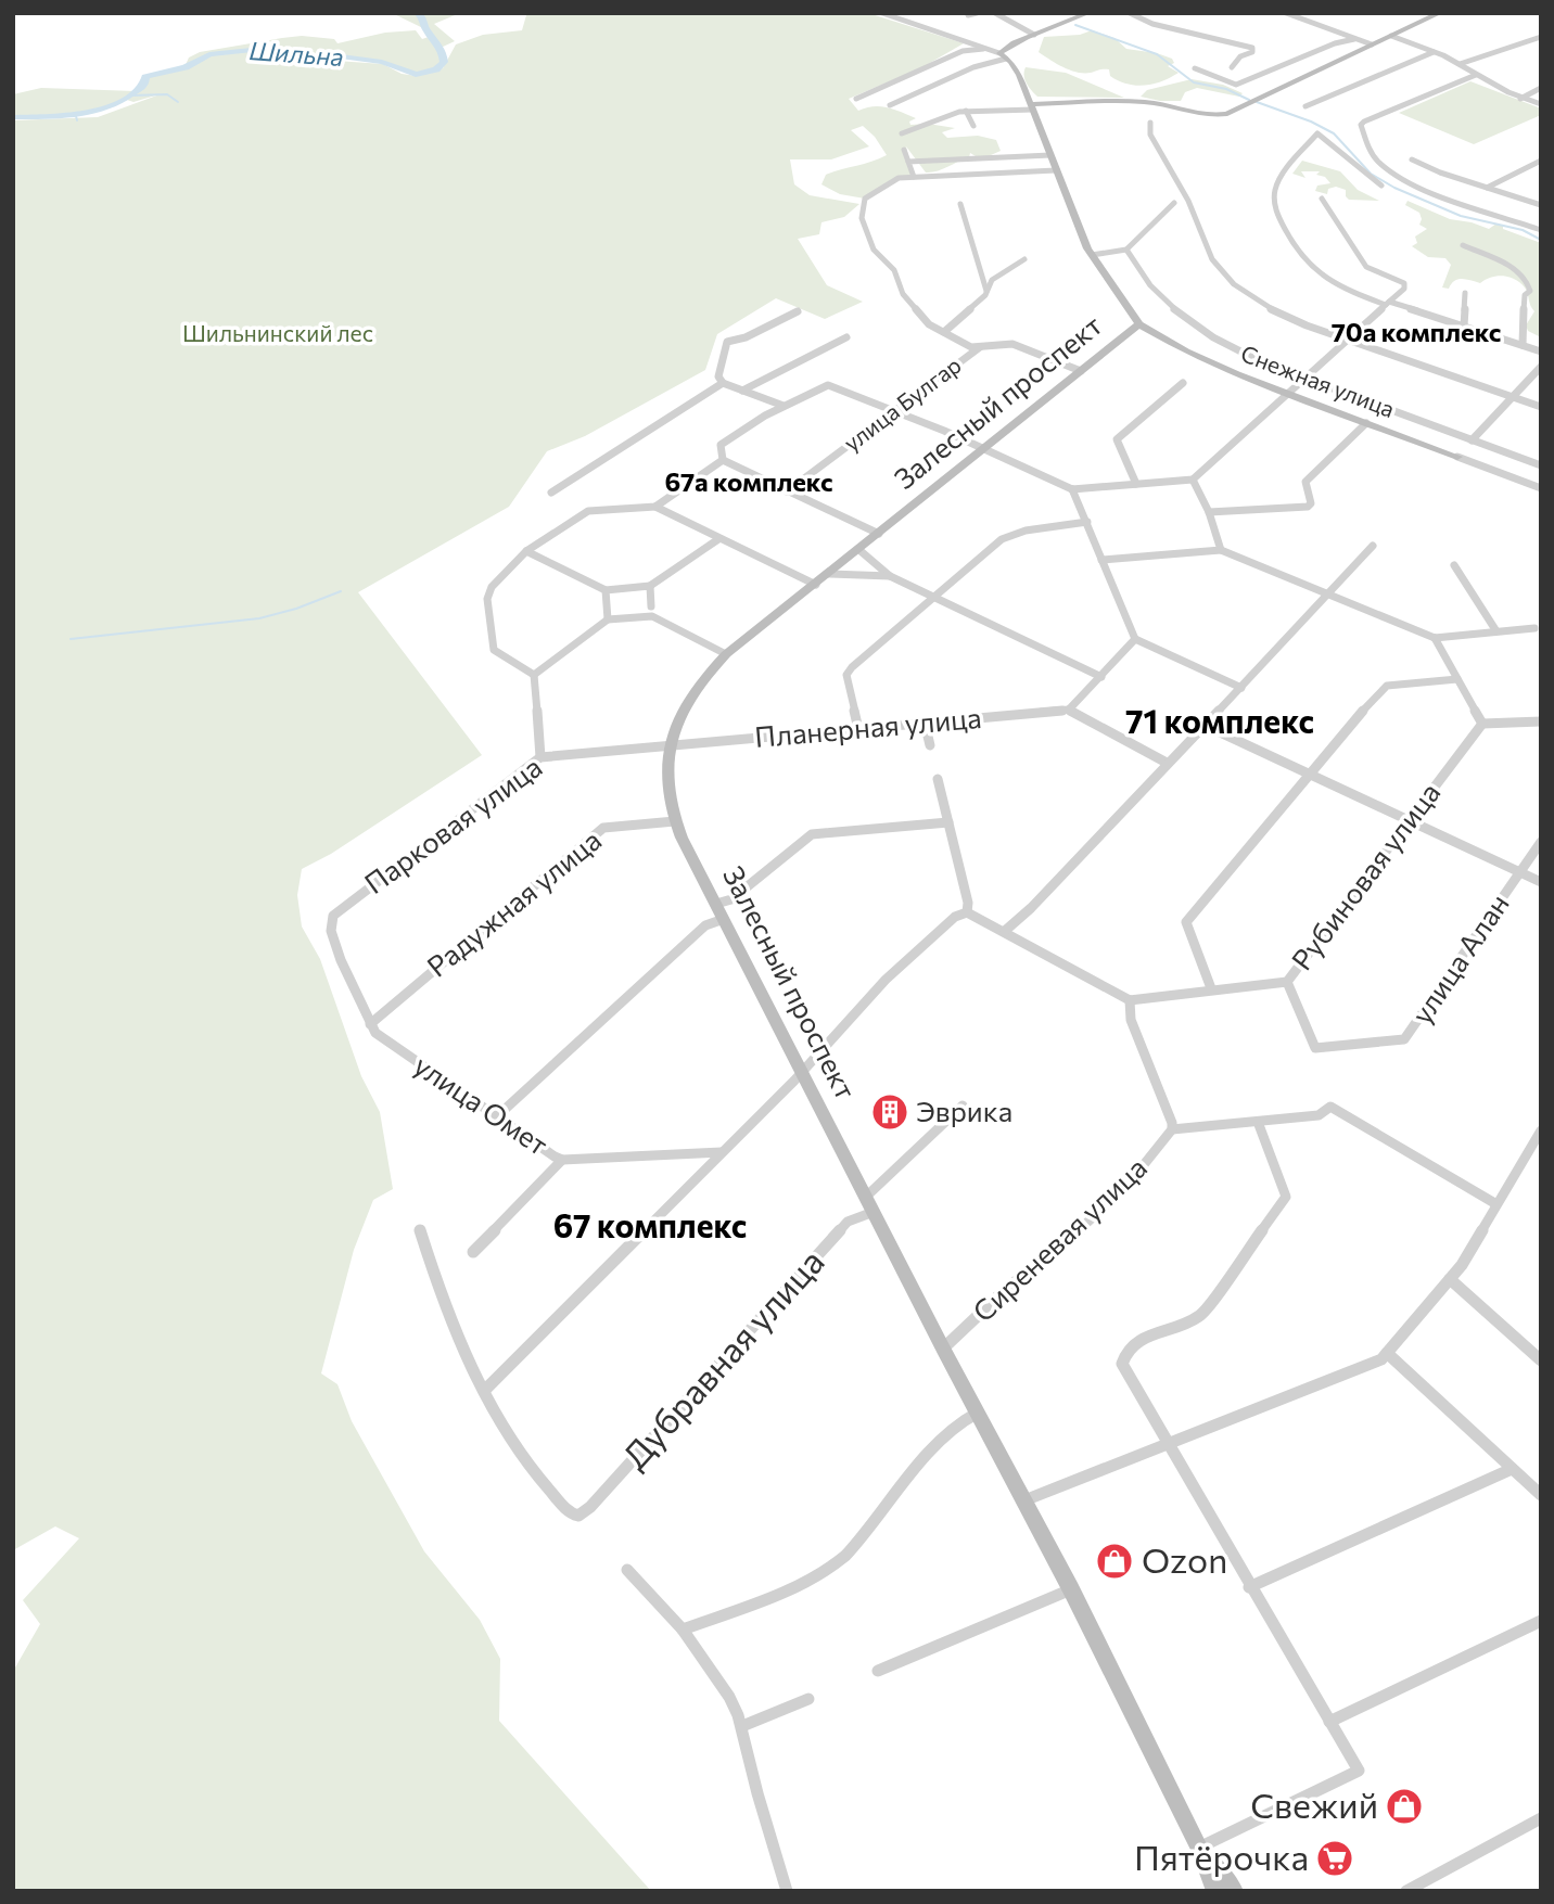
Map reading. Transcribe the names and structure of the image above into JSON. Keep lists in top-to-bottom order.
{
  "streets": {
    "main road": ["Залесный проспект"],
    "street": [
      "Снежная улица",
      "улица Булгар",
      "Планерная улица",
      "Парковая улица",
      "Рубиновая улица",
      "Радужная улица",
      "улица Алан",
      "улица Омет",
      "Сиреневая улица",
      "Дубравная улица"
    ]
  },
  "crossings": [
    ["Залесный проспект", "Планерная улица"],
    ["Залесный проспект", "Парковая улица"],
    ["Залесный проспект", "Радужная улица"],
    ["Залесный проспект", "Сиреневая улица"],
    ["Залесный проспект", "Дубравная улица"],
    ["Планерная улица", "Парковая улица"],
    ["Парковая улица", "улица Омет"],
    ["Рубиновая улица", "улица Алан"],
    ["Радужная улица", "улица Омет"]
  ],
  "districts": [
    "70а комплекс",
    "67а комплекс",
    "71 комплекс",
    "67 комплекс"
  ],
  "water": ["Шильна"],
  "parks": ["Шильнинский лес"],
  "places": {
    "building": ["Эврика"],
    "shop": ["Ozon", "Свежий"],
    "supermarket": ["Пятёрочка"]
  }
}
